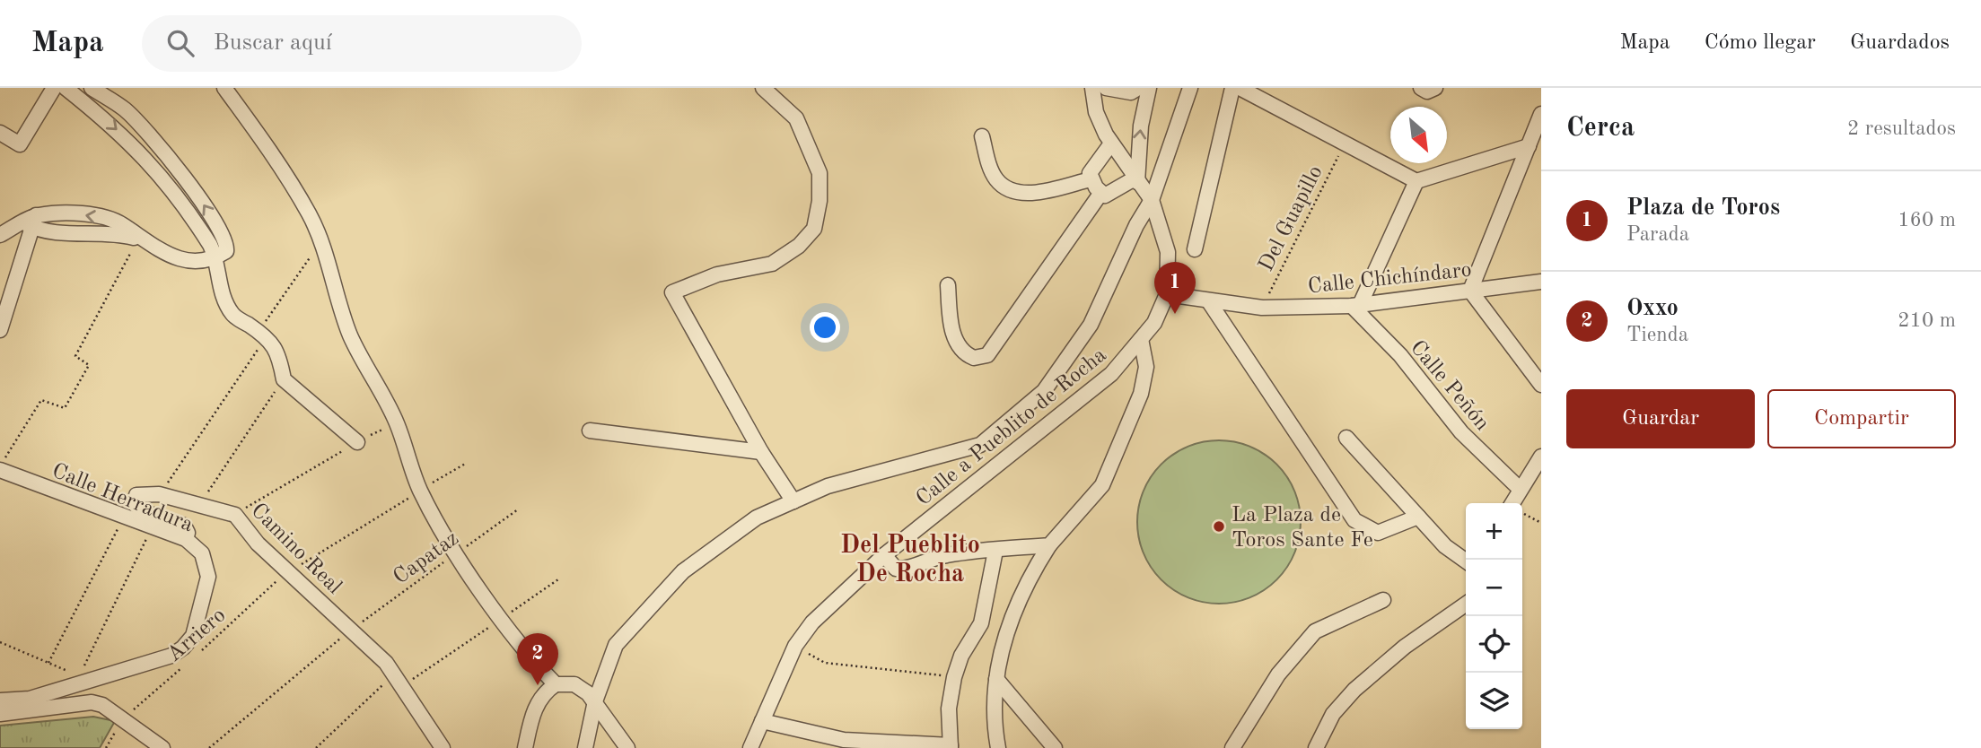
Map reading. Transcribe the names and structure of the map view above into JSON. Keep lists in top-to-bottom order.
{
  "streets": {
    "street": [
      "Calle Chichíndaro",
      "Calle Peñón",
      "Calle a Pueblito de Rocha",
      "Calle Herradura",
      "Camino Real"
    ],
    "path": ["Del Guapillo", "Capataz", "Arriero"]
  },
  "crossings": [
    ["Del Guapillo", "Calle Chichíndaro"],
    ["Calle Chichíndaro", "Calle Peñón"],
    ["Calle Chichíndaro", "Calle a Pueblito de Rocha"],
    ["Camino Real", "Capataz"],
    ["Camino Real", "Arriero"]
  ],
  "districts": ["Del Pueblito De Rocha"],
  "places": ["La Plaza de Toros Sante Fe"],
  "north": "bottom right",
  "page": {
    "header": "Mapa",
    "search": "Buscar aquí",
    "nav": ["Mapa", "Cómo llegar", "Guardados"],
    "heading": ["Cerca", "2 resultados"],
    "list": [
      {
        "mark": "1",
        "name": "Plaza de Toros",
        "note": "Parada",
        "value": "160 m"
      },
      {
        "mark": "2",
        "name": "Oxxo",
        "note": "Tienda",
        "value": "210 m"
      }
    ],
    "pins": ["1", "2"],
    "buttons": ["Guardar", "Compartir"],
    "map_buttons": ["+", "−"]
  }
}
